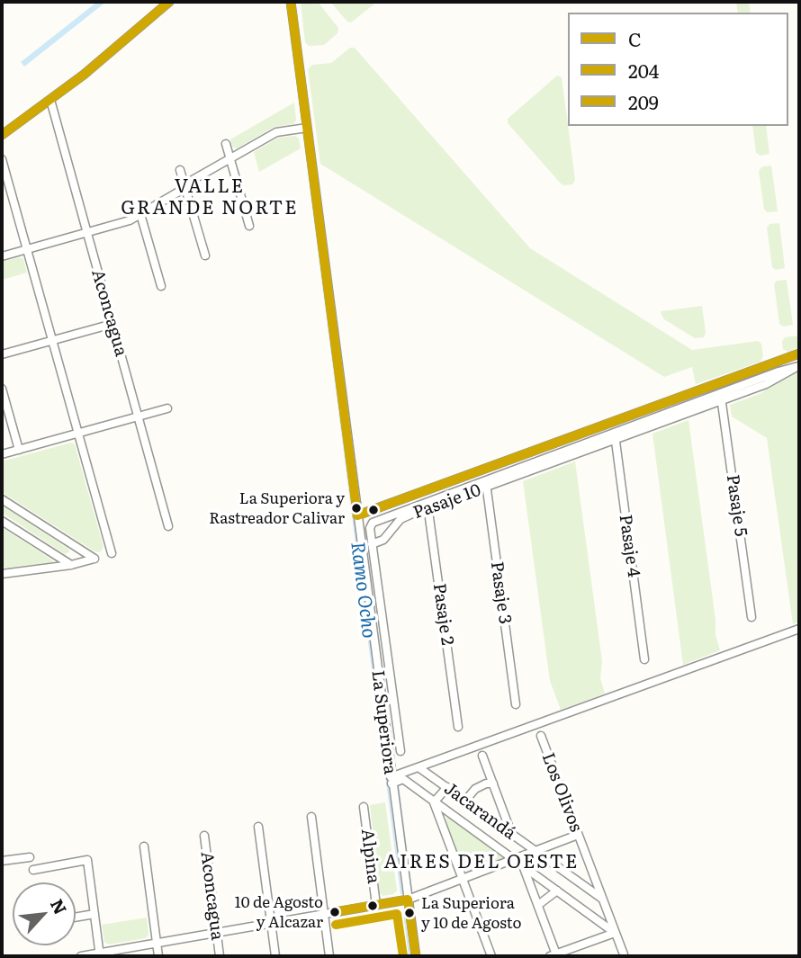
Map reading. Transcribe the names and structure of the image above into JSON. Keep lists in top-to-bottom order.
{
  "streets": {
    "street": [
      "Aconcagua",
      "Pasaje 10",
      "Pasaje 5",
      "Pasaje 4",
      "Pasaje 3",
      "Pasaje 2",
      "La Superiora",
      "Los Olivos",
      "Jacarandá",
      "Alpina"
    ]
  },
  "crossings": [
    ["Pasaje 10", "Pasaje 5"],
    ["Pasaje 10", "Pasaje 4"],
    ["Pasaje 10", "Pasaje 3"],
    ["Pasaje 10", "Pasaje 2"],
    ["La Superiora", "Jacarandá"],
    ["Los Olivos", "Jacarandá"]
  ],
  "districts": ["VALLE GRANDE NORTE", "AIRES DEL OESTE"],
  "water": ["Ramo Ocho"],
  "places": ["La Superiora y Rastreador Calivar", "10 de Agosto y Alcazar", "La Superiora y 10 de Agosto"],
  "lines": ["transit line C", "transit line 204", "transit line 209"],
  "legend": ["C", "204", "209"],
  "north": "top right"
}
